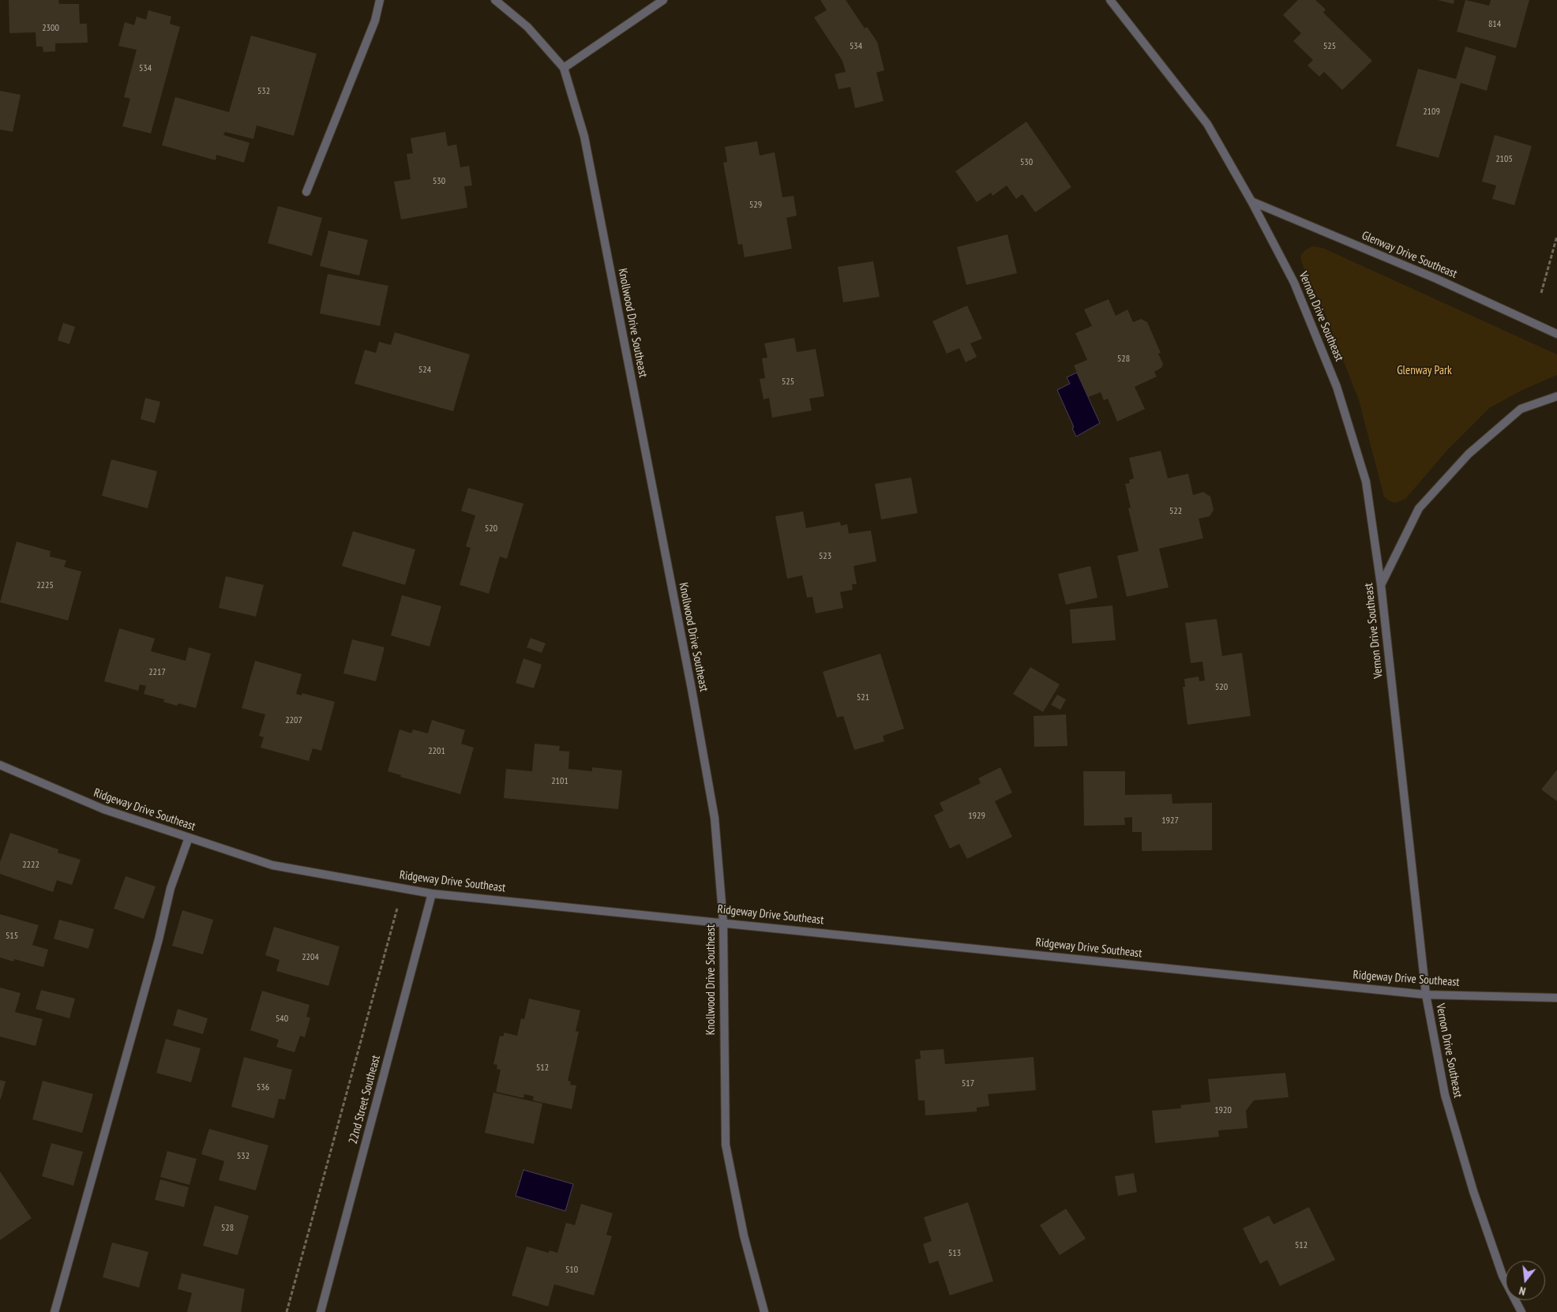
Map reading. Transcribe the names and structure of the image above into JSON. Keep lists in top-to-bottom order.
{
  "streets": {
    "street": [
      "Glenway Drive Southeast",
      "Vernon Drive Southeast",
      "Knollwood Drive Southeast",
      "Ridgeway Drive Southeast",
      "22nd Street Southeast"
    ]
  },
  "crossings": [
    ["Glenway Drive Southeast", "Vernon Drive Southeast"],
    ["Vernon Drive Southeast", "Ridgeway Drive Southeast"],
    ["Knollwood Drive Southeast", "Ridgeway Drive Southeast"],
    ["Ridgeway Drive Southeast", "22nd Street Southeast"]
  ],
  "parks": ["Glenway Park"],
  "house_numbers": [
    "814",
    "2300",
    "534",
    "525",
    "534",
    "532",
    "2109",
    "2105",
    "530",
    "530",
    "529",
    "528",
    "524",
    "525",
    "522",
    "520",
    "523",
    "2225",
    "2217",
    "520",
    "521",
    "2207",
    "2201",
    "2101",
    "1929",
    "1927",
    "2222",
    "515",
    "2204",
    "540",
    "512",
    "517",
    "536",
    "1920",
    "532",
    "528",
    "512",
    "513",
    "510"
  ],
  "north": "bottom"
}
